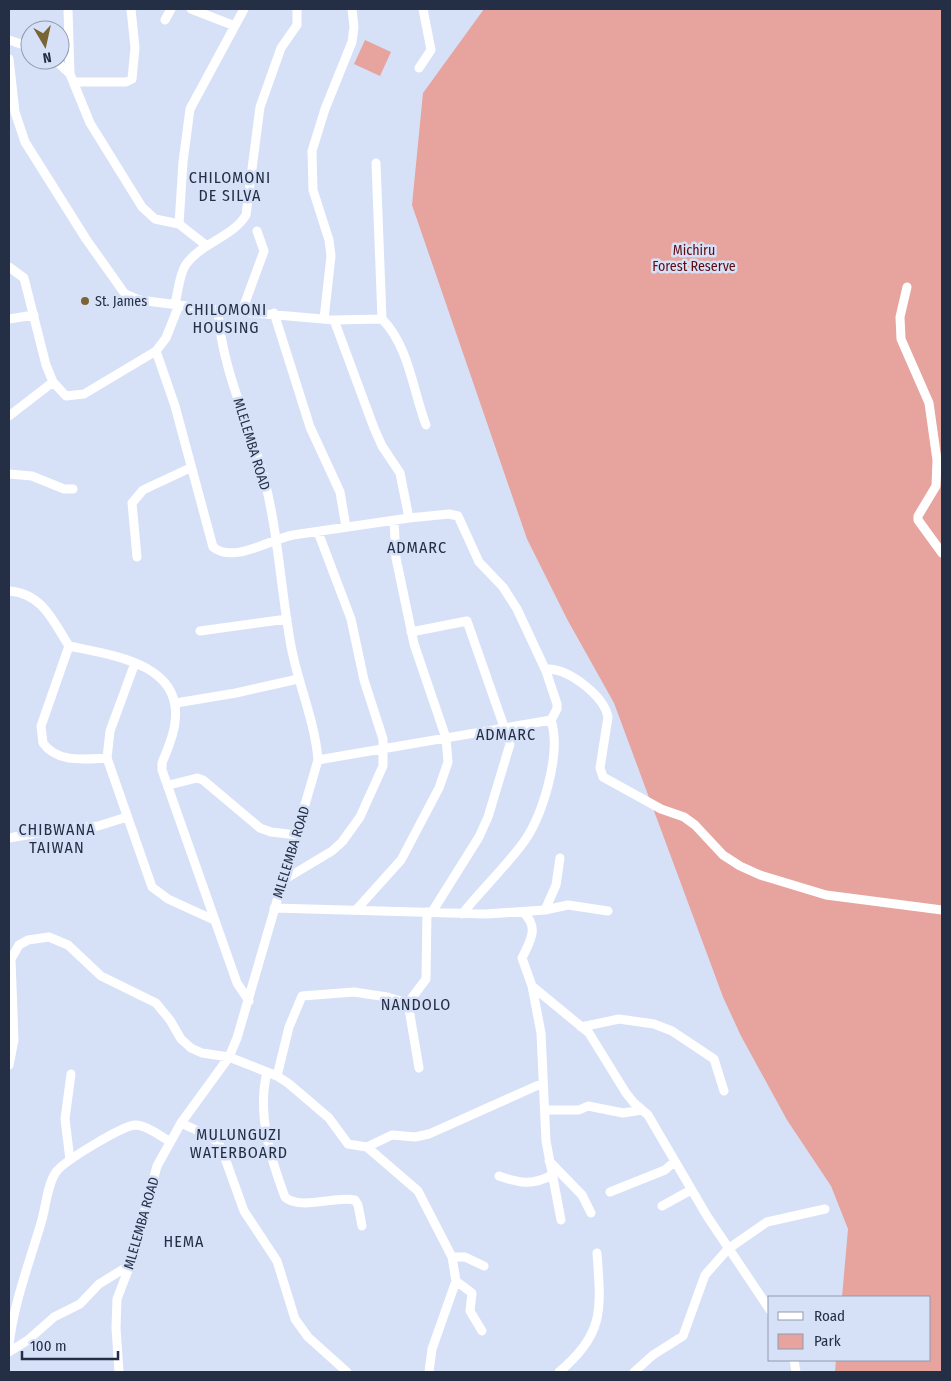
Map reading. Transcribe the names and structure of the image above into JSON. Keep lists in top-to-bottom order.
{
  "streets": {
    "street": ["MLELEMBA ROAD"]
  },
  "districts": [
    "CHILOMONI DE SILVA",
    "CHILOMONI HOUSING",
    "ADMARC",
    "ADMARC",
    "CHIBWANA TAIWAN",
    "NANDOLO",
    "MULUNGUZI WATERBOARD",
    "HEMA"
  ],
  "parks": ["Michiru Forest Reserve"],
  "places": ["St. James"],
  "legend": ["Road", "Park"],
  "scale_bar": "100 m",
  "north": "bottom"
}
